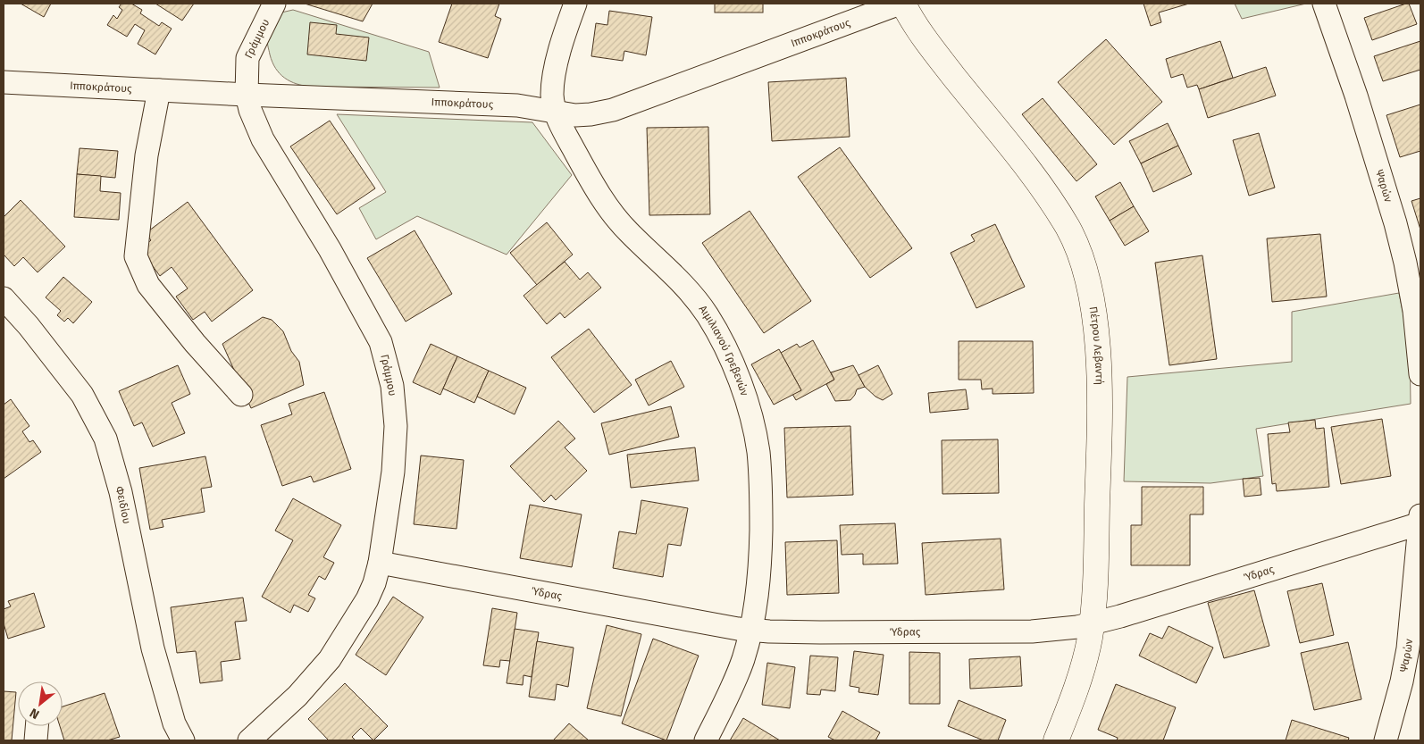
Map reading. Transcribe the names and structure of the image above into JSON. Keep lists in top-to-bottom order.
{
  "streets": {
    "street": [
      "Ιπποκράτους",
      "Γράμμου",
      "Ψαρών",
      "Πέτρου Λεβαντή",
      "Αιμιλιανού Γρεβενών",
      "Φειδίου",
      "Ύδρας"
    ]
  },
  "crossings": [
    ["Ιπποκράτους", "Γράμμου"],
    ["Ιπποκράτους", "Αιμιλιανού Γρεβενών"],
    ["Γράμμου", "Ύδρας"],
    ["Ψαρών", "Ύδρας"],
    ["Πέτρου Λεβαντή", "Ύδρας"],
    ["Αιμιλιανού Γρεβενών", "Ύδρας"]
  ],
  "north": "bottom left"
}
